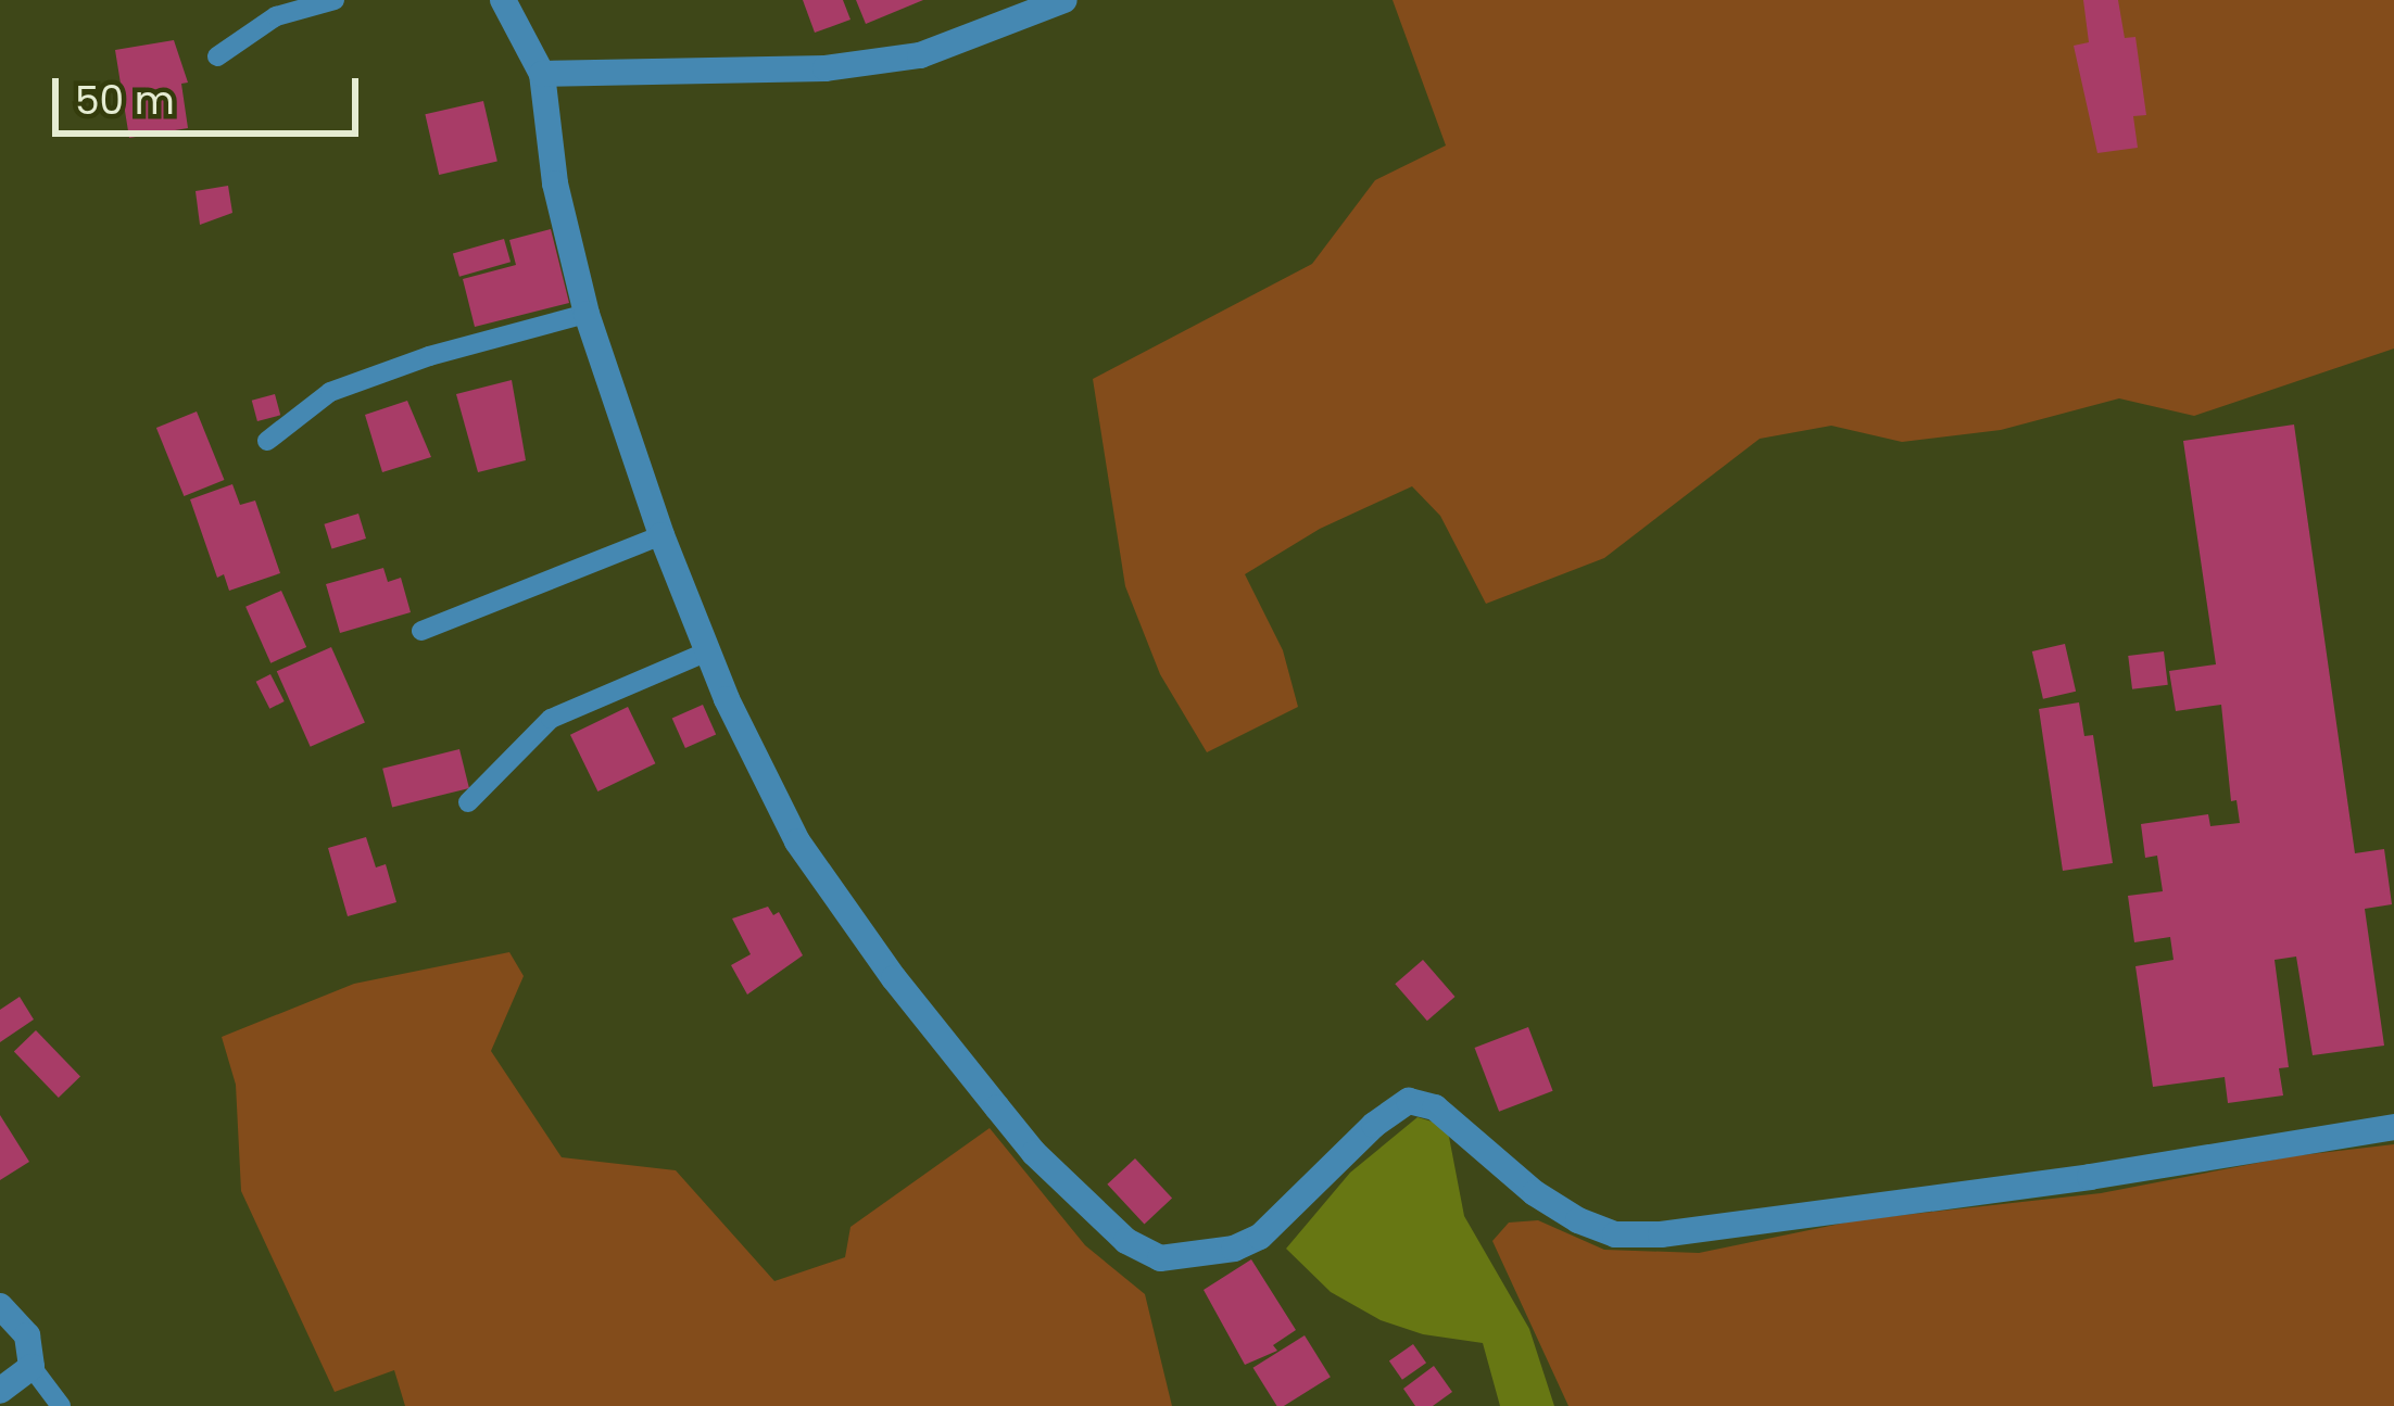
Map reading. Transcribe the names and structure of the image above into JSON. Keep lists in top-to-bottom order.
{
  "scale_bar": "50 m"
}
